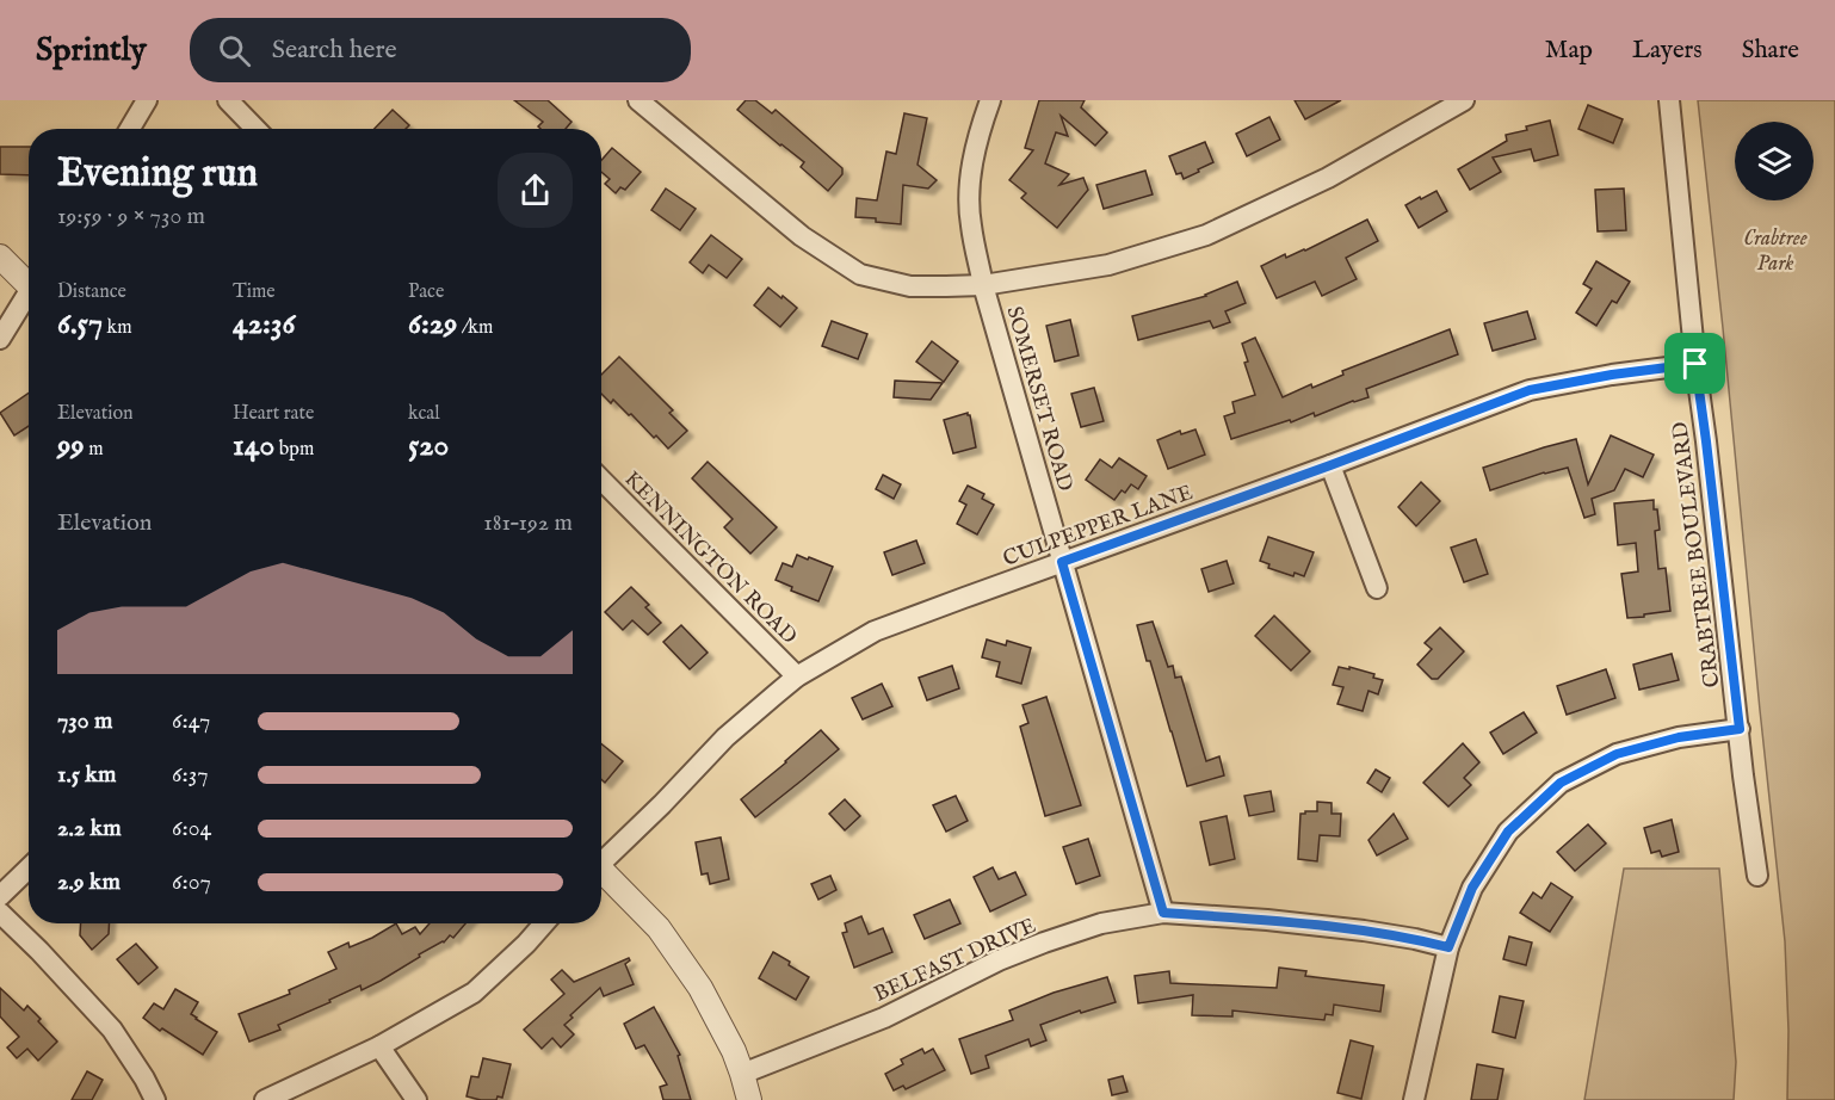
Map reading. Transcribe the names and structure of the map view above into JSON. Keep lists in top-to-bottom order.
{
  "streets": {
    "street": [
      "SOMERSET ROAD",
      "CULPEPPER LANE",
      "CRABTREE BOULEVARD",
      "KENNINGTON ROAD",
      "BELFAST DRIVE"
    ]
  },
  "crossings": [
    ["SOMERSET ROAD", "CULPEPPER LANE"],
    ["SOMERSET ROAD", "BELFAST DRIVE"],
    ["CULPEPPER LANE", "CRABTREE BOULEVARD"],
    ["CULPEPPER LANE", "KENNINGTON ROAD"]
  ],
  "parks": ["Crabtree Park"],
  "page": {
    "header": "Sprintly",
    "search": "Search here",
    "nav": ["Map", "Layers", "Share"],
    "heading": ["Evening run", "19:59 · 9 × 730 m"],
    "stats": [
      ["Distance", "6.57 km"],
      ["Time", "42:36"],
      ["Pace", "6:29 /km"],
      ["Elevation", "99 m"],
      ["Heart rate", "140 bpm"],
      ["kcal", "520"]
    ],
    "chart": ["Elevation", "181–192 m"],
    "list": [
      {
        "name": "730 m",
        "note": "6:47"
      },
      {
        "name": "1.5 km",
        "note": "6:37"
      },
      {
        "name": "2.2 km",
        "note": "6:04"
      },
      {
        "name": "2.9 km",
        "note": "6:07"
      }
    ]
  }
}
